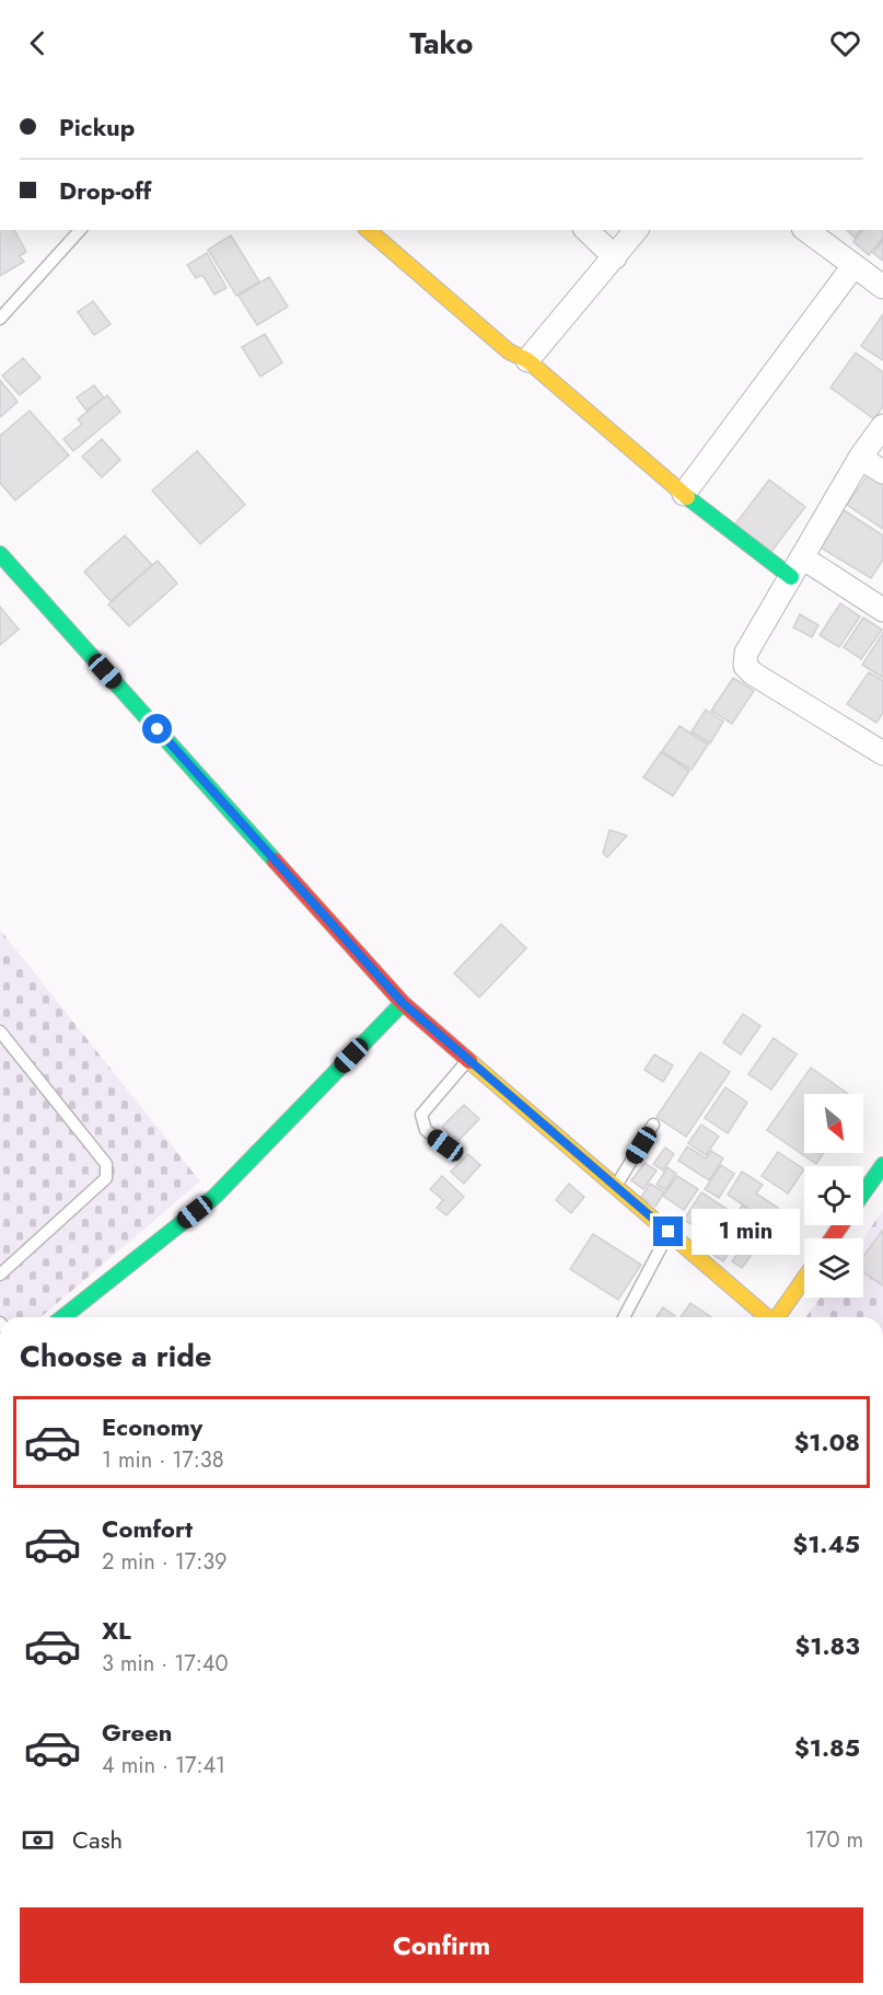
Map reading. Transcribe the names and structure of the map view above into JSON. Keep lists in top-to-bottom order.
{
  "north": "bottom right",
  "page": {
    "header": "Tako",
    "banner": ["Pickup", "Drop-off"],
    "bubble": "1 min",
    "heading": "Choose a ride",
    "list": [
      {
        "name": "Economy",
        "note": "1 min · 17:38",
        "value": "$1.08"
      },
      {
        "name": "Comfort",
        "note": "2 min · 17:39",
        "value": "$1.45"
      },
      {
        "name": "XL",
        "note": "3 min · 17:40",
        "value": "$1.83"
      },
      {
        "name": "Green",
        "note": "4 min · 17:41",
        "value": "$1.85"
      }
    ],
    "pay": ["Cash", "170 m"],
    "buttons": "Confirm"
  }
}
